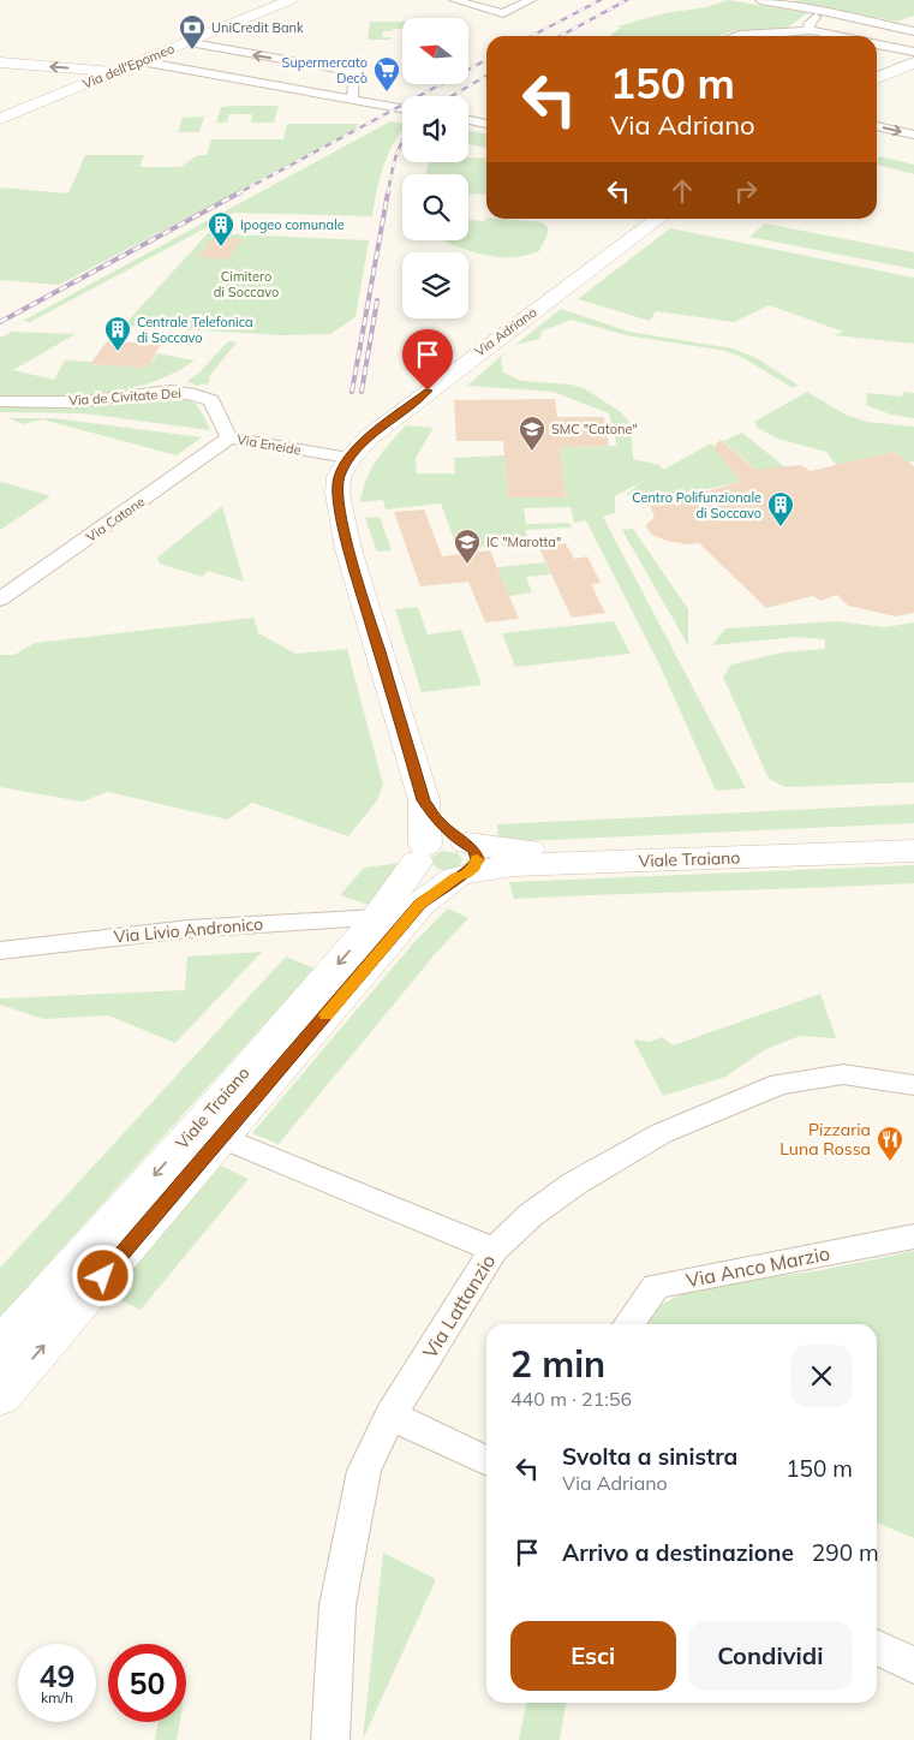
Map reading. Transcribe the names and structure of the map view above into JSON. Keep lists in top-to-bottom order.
{
  "streets": {
    "street": [
      "Via dell'Epomeo",
      "Via Adriano",
      "Via de Civitate Dei",
      "Via Eneide",
      "Via Catone",
      "Viale Traiano",
      "Via Livio Andronico",
      "Via Anco Marzio",
      "Via Lattanzio"
    ]
  },
  "crossings": [
    ["Via Adriano", "Via Eneide"],
    ["Via Adriano", "Viale Traiano"],
    ["Via de Civitate Dei", "Via Eneide"],
    ["Via Eneide", "Via Catone"],
    ["Viale Traiano", "Via Livio Andronico"]
  ],
  "parks": ["Cimitero di Soccavo"],
  "places": {
    "bank": ["UniCredit Bank"],
    "supermarket": ["Supermercato Decò"],
    "building": ["Ipogeo comunale", "Centrale Telefonica di Soccavo", "Centro Polifunzionale di Soccavo"],
    "school or university": ["SMC \"Catone\"", "IC \"Marotta\""],
    "restaurant": ["Pizzaria Luna Rossa"]
  },
  "north": "left",
  "page": {
    "turn": ["150 m", "Via Adriano"],
    "heading": ["2 min", "440 m · 21:56"],
    "list": [
      {
        "name": "Svolta a sinistra",
        "note": "Via Adriano",
        "value": "150 m"
      },
      {
        "name": "Arrivo a destinazione",
        "value": "290 m"
      }
    ],
    "buttons": ["Esci", "Condividi"],
    "speed": "49 km/h",
    "limit": "50"
  }
}
